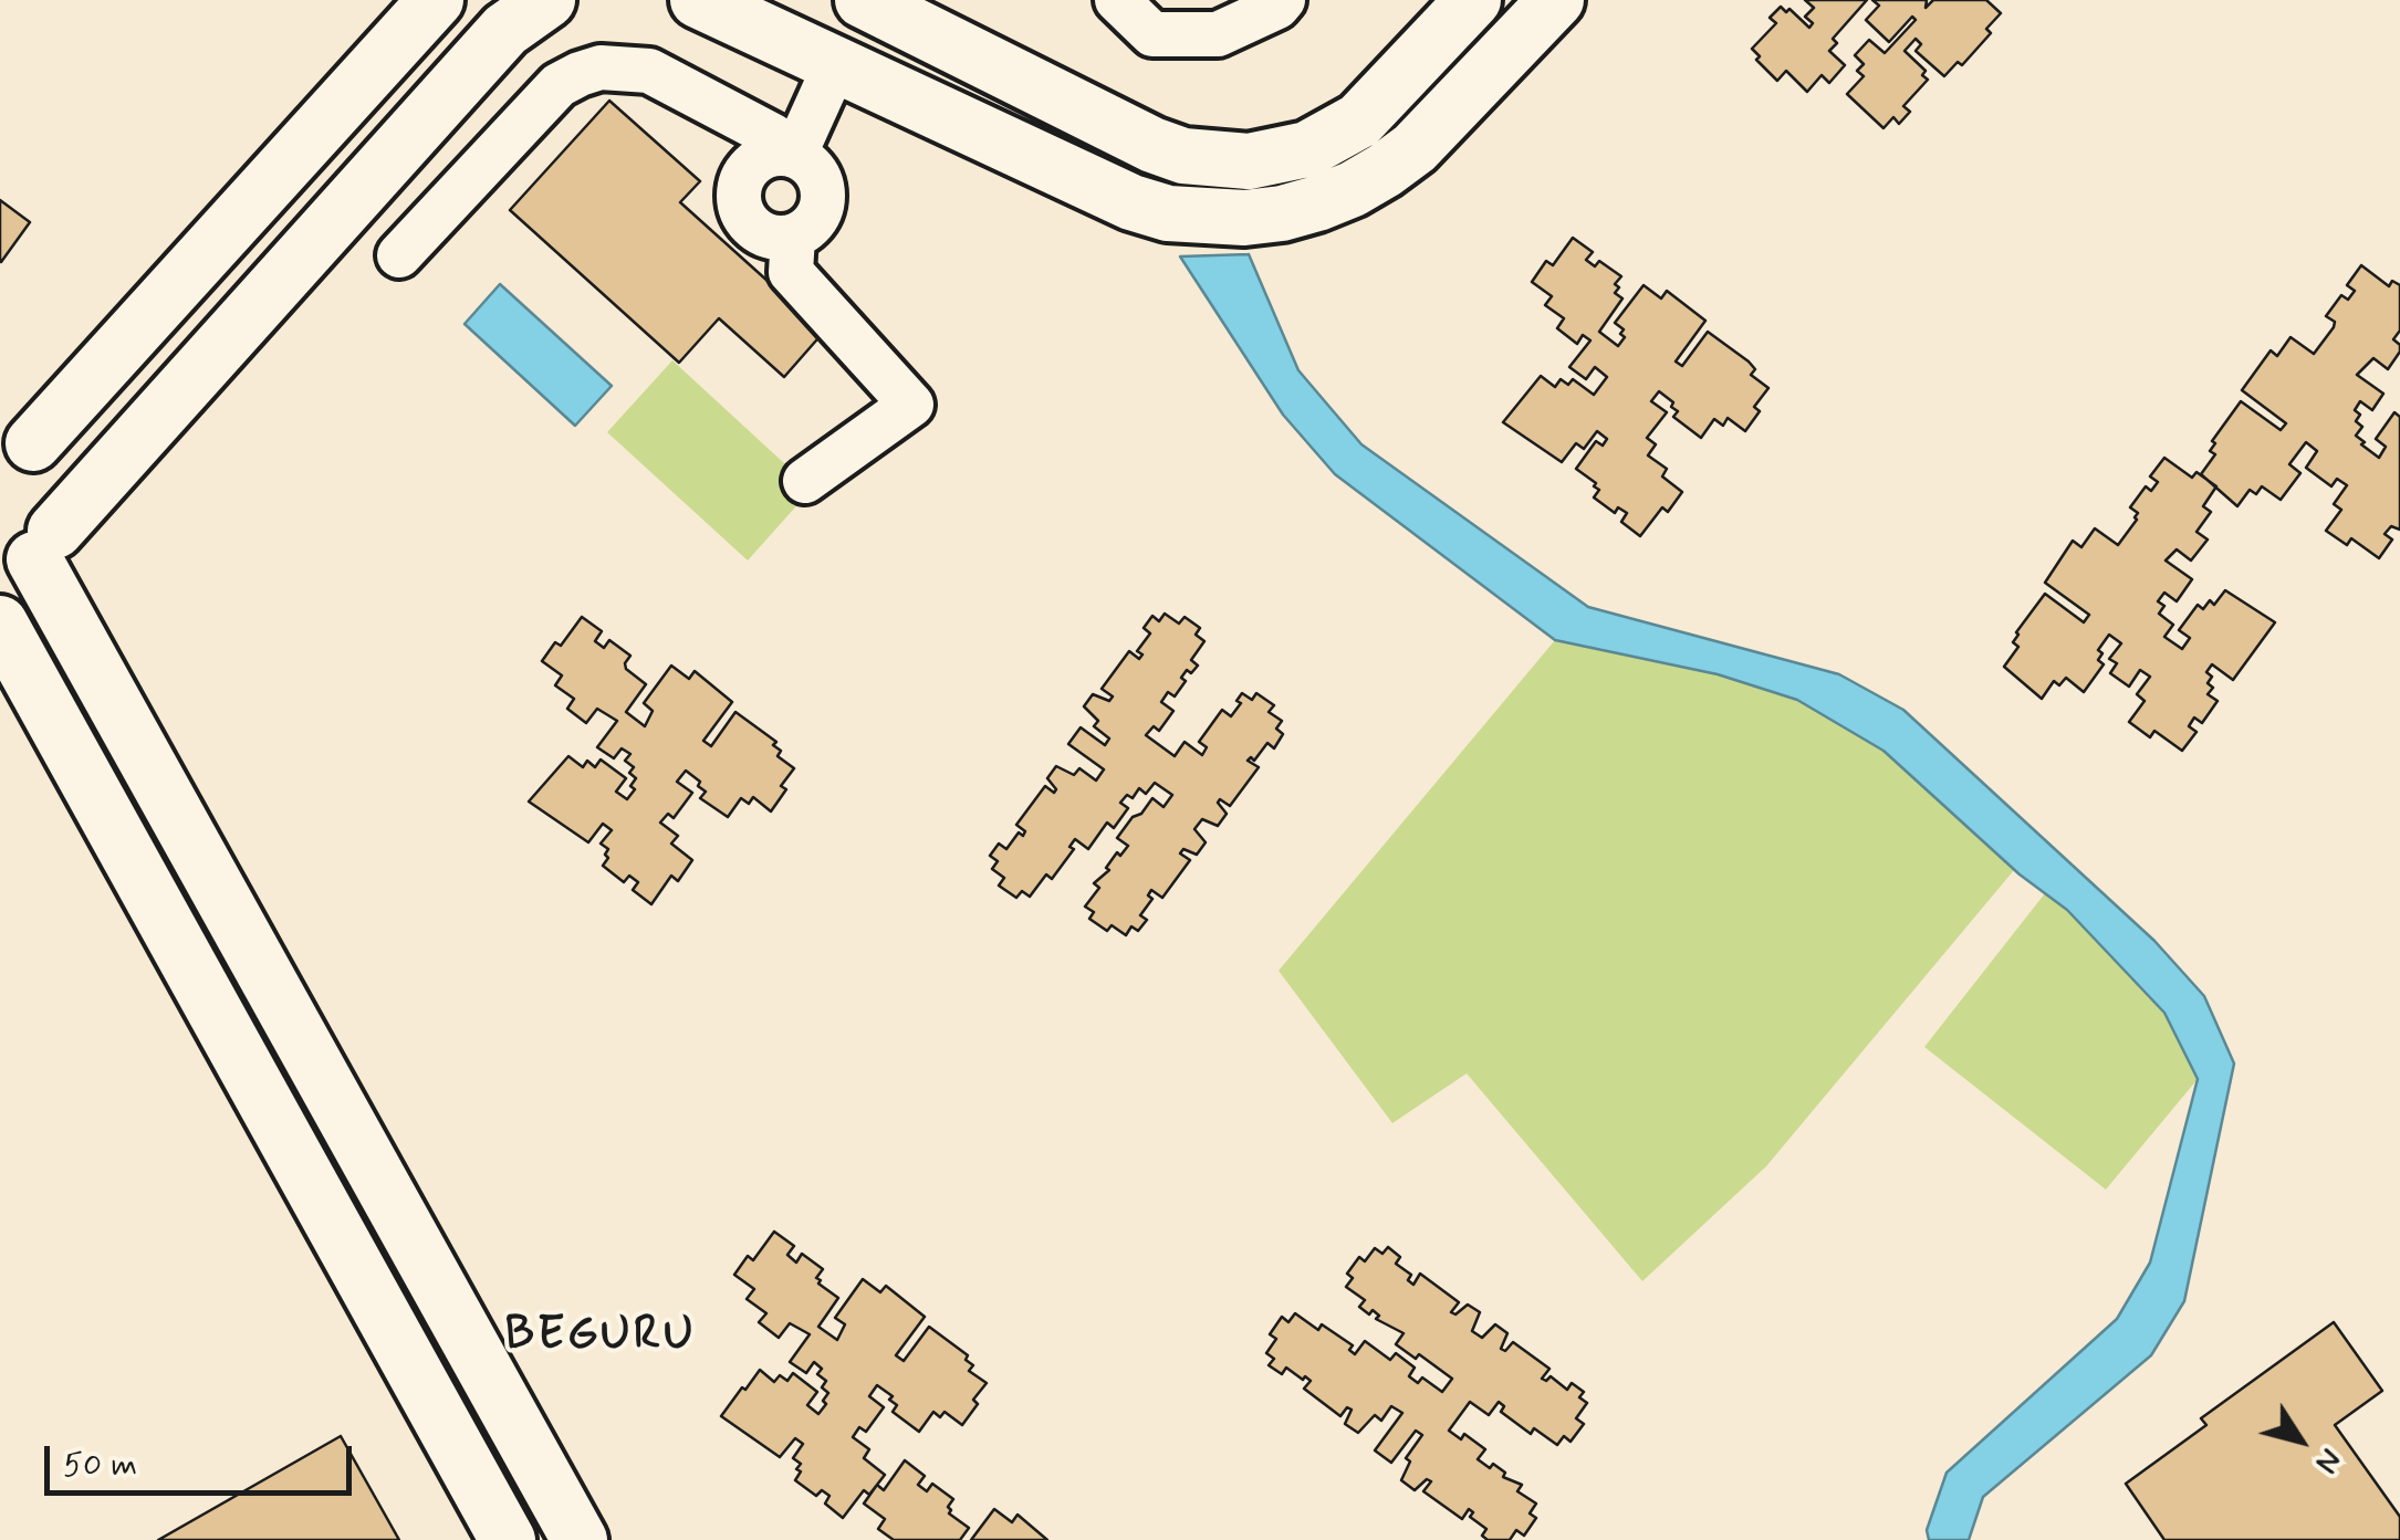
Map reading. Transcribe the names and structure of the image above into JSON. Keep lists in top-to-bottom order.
{
  "districts": ["BEGURU"],
  "scale_bar": "50 m",
  "north": "bottom right"
}
